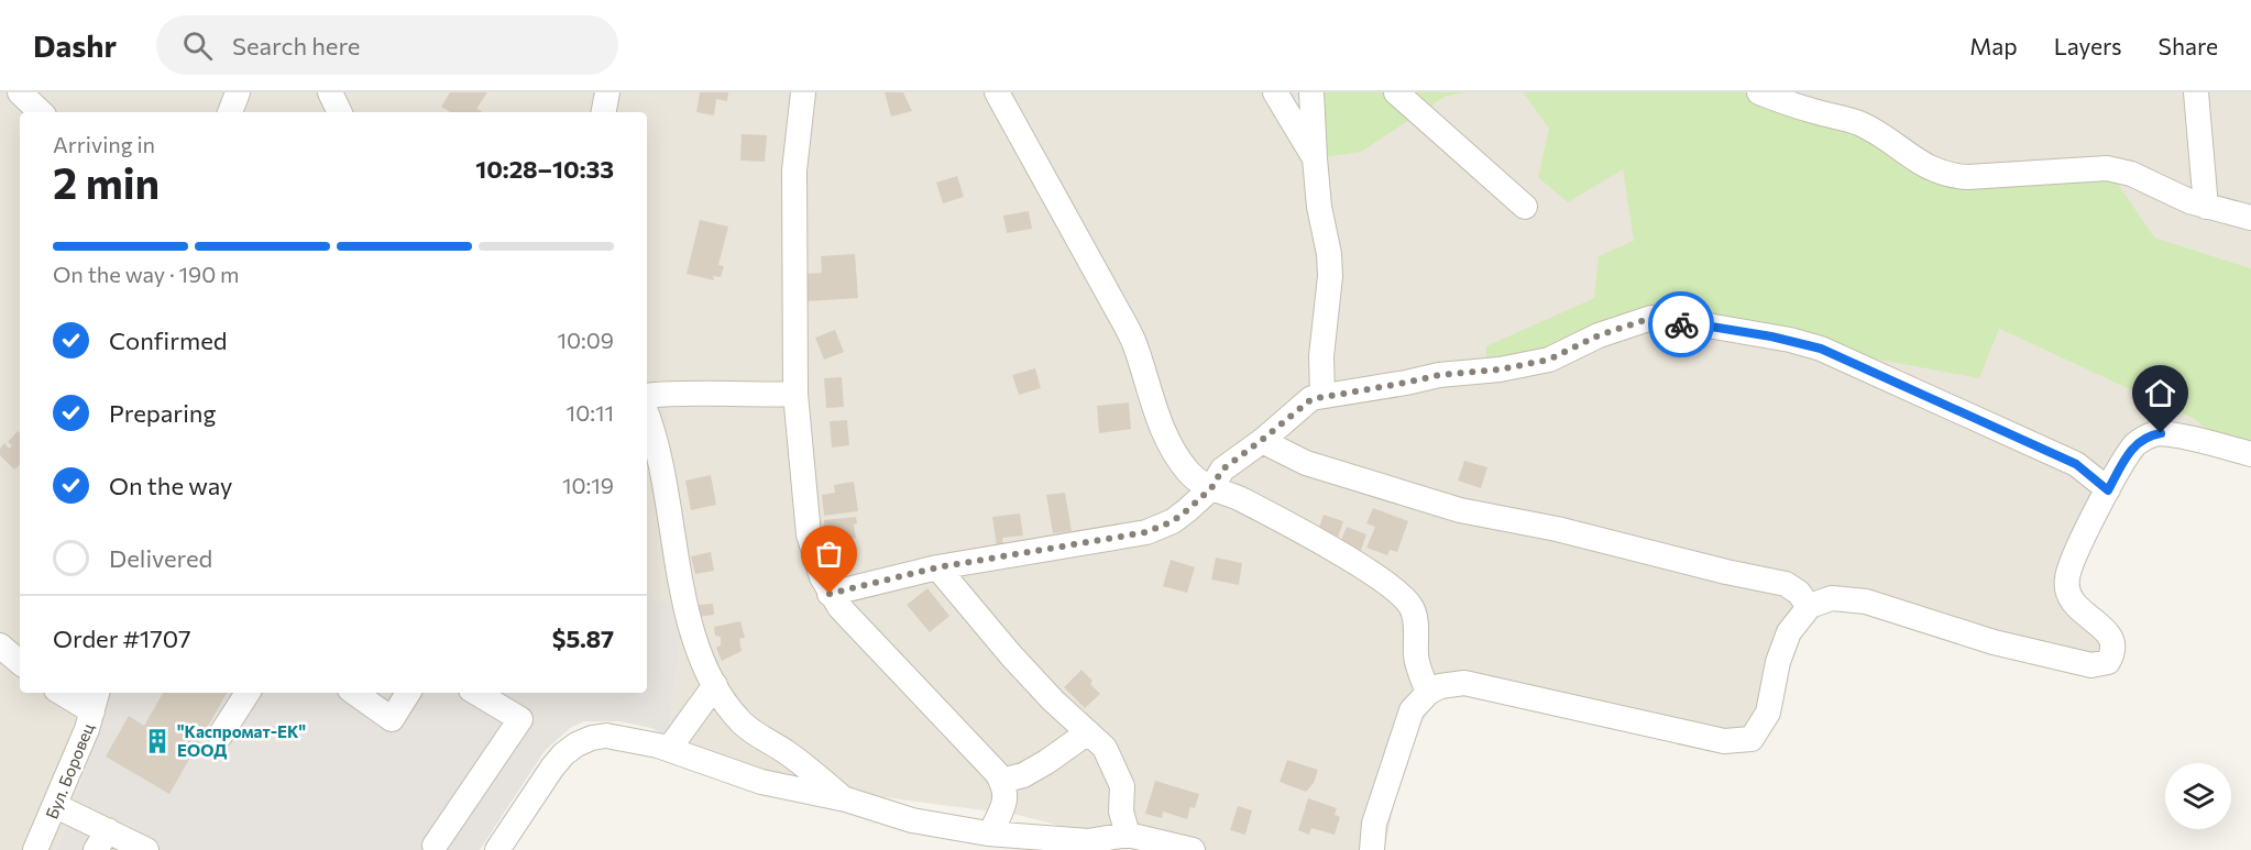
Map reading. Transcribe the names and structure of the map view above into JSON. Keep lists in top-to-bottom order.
{
  "streets": {
    "street": ["Бул. Боровец"]
  },
  "places": {
    "building": ["\"Каспромат-ЕК\" ЕООД"]
  },
  "page": {
    "header": "Dashr",
    "search": "Search here",
    "nav": ["Map", "Layers", "Share"],
    "heading": ["2 min", "Arriving in", "10:28–10:33"],
    "panel": ["Order #1707", "$5.87"],
    "bar": "On the way · 190 m",
    "list": [
      ["Confirmed", "10:09"],
      ["Preparing", "10:11"],
      ["On the way", "10:19"],
      "Delivered"
    ]
  }
}
